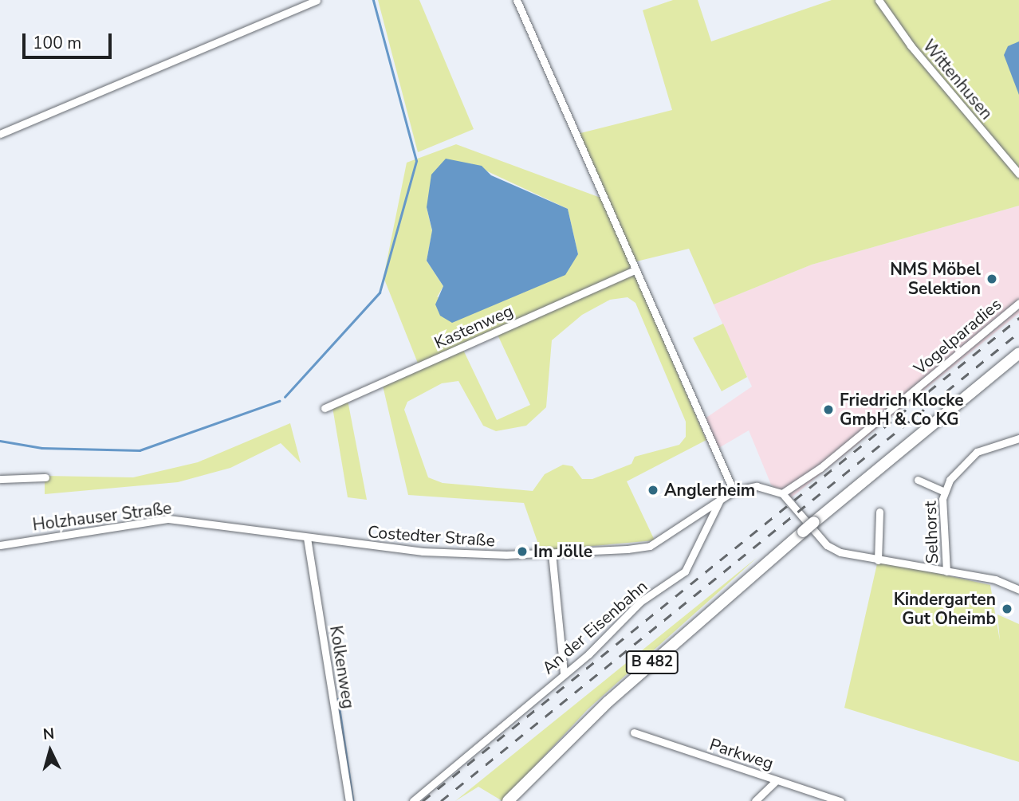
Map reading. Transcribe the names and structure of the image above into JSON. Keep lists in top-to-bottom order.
{
  "streets": {
    "main road": ["B 482"],
    "street": [
      "Wittenhusen",
      "Kastenweg",
      "Vogelparadies",
      "Holzhauser Straße",
      "Selhorst",
      "Costedter Straße",
      "An der Eisenbahn",
      "Kolkenweg",
      "Parkweg"
    ]
  },
  "crossings": [
    ["Vogelparadies", "Costedter Straße"],
    ["Holzhauser Straße", "Costedter Straße"],
    ["Holzhauser Straße", "Kolkenweg"],
    ["Costedter Straße", "An der Eisenbahn"],
    ["Costedter Straße", "Kolkenweg"]
  ],
  "places": [
    "NMS Möbel Selektion",
    "Friedrich Klocke GmbH & Co KG",
    "Anglerheim",
    "Im Jölle",
    "Kindergarten Gut Oheimb"
  ],
  "scale_bar": "100 m",
  "north": "top"
}
